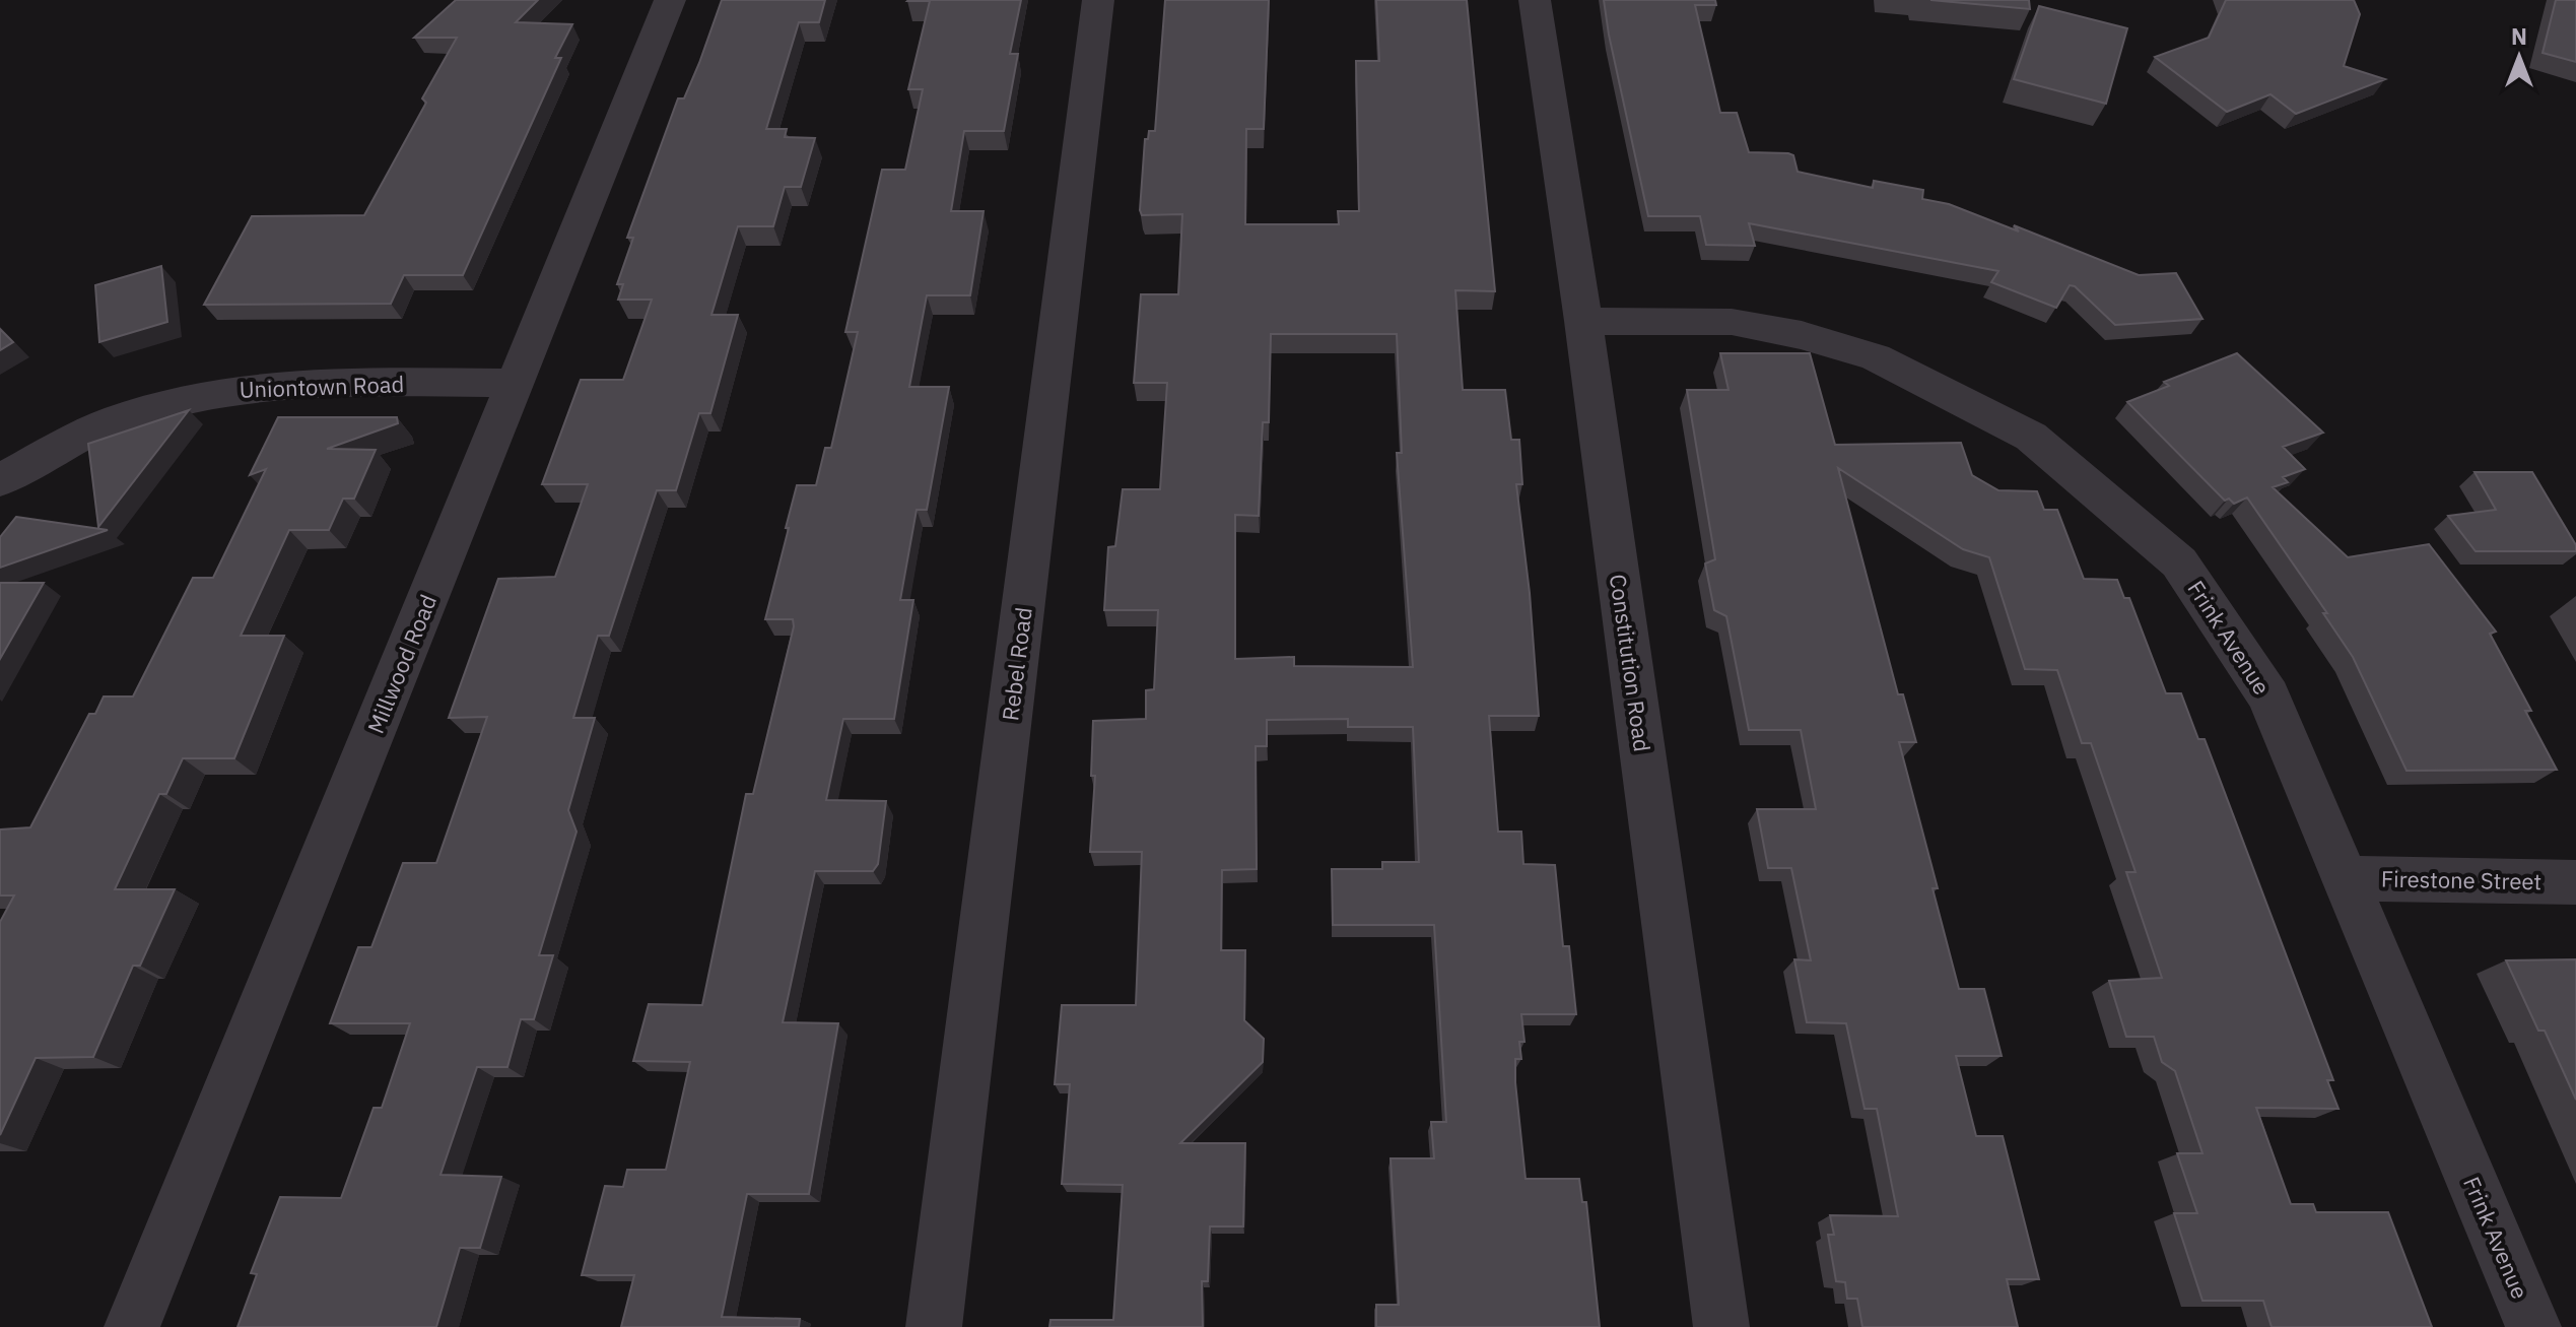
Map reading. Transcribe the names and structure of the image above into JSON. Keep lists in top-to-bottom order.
{
  "streets": {
    "street": [
      "Uniontown Road",
      "Frink Avenue",
      "Constitution Road",
      "Millwood Road",
      "Rebel Road",
      "Firestone Street"
    ]
  },
  "crossings": [
    ["Uniontown Road", "Millwood Road"],
    ["Frink Avenue", "Constitution Road"],
    ["Frink Avenue", "Firestone Street"]
  ],
  "north": "top"
}
